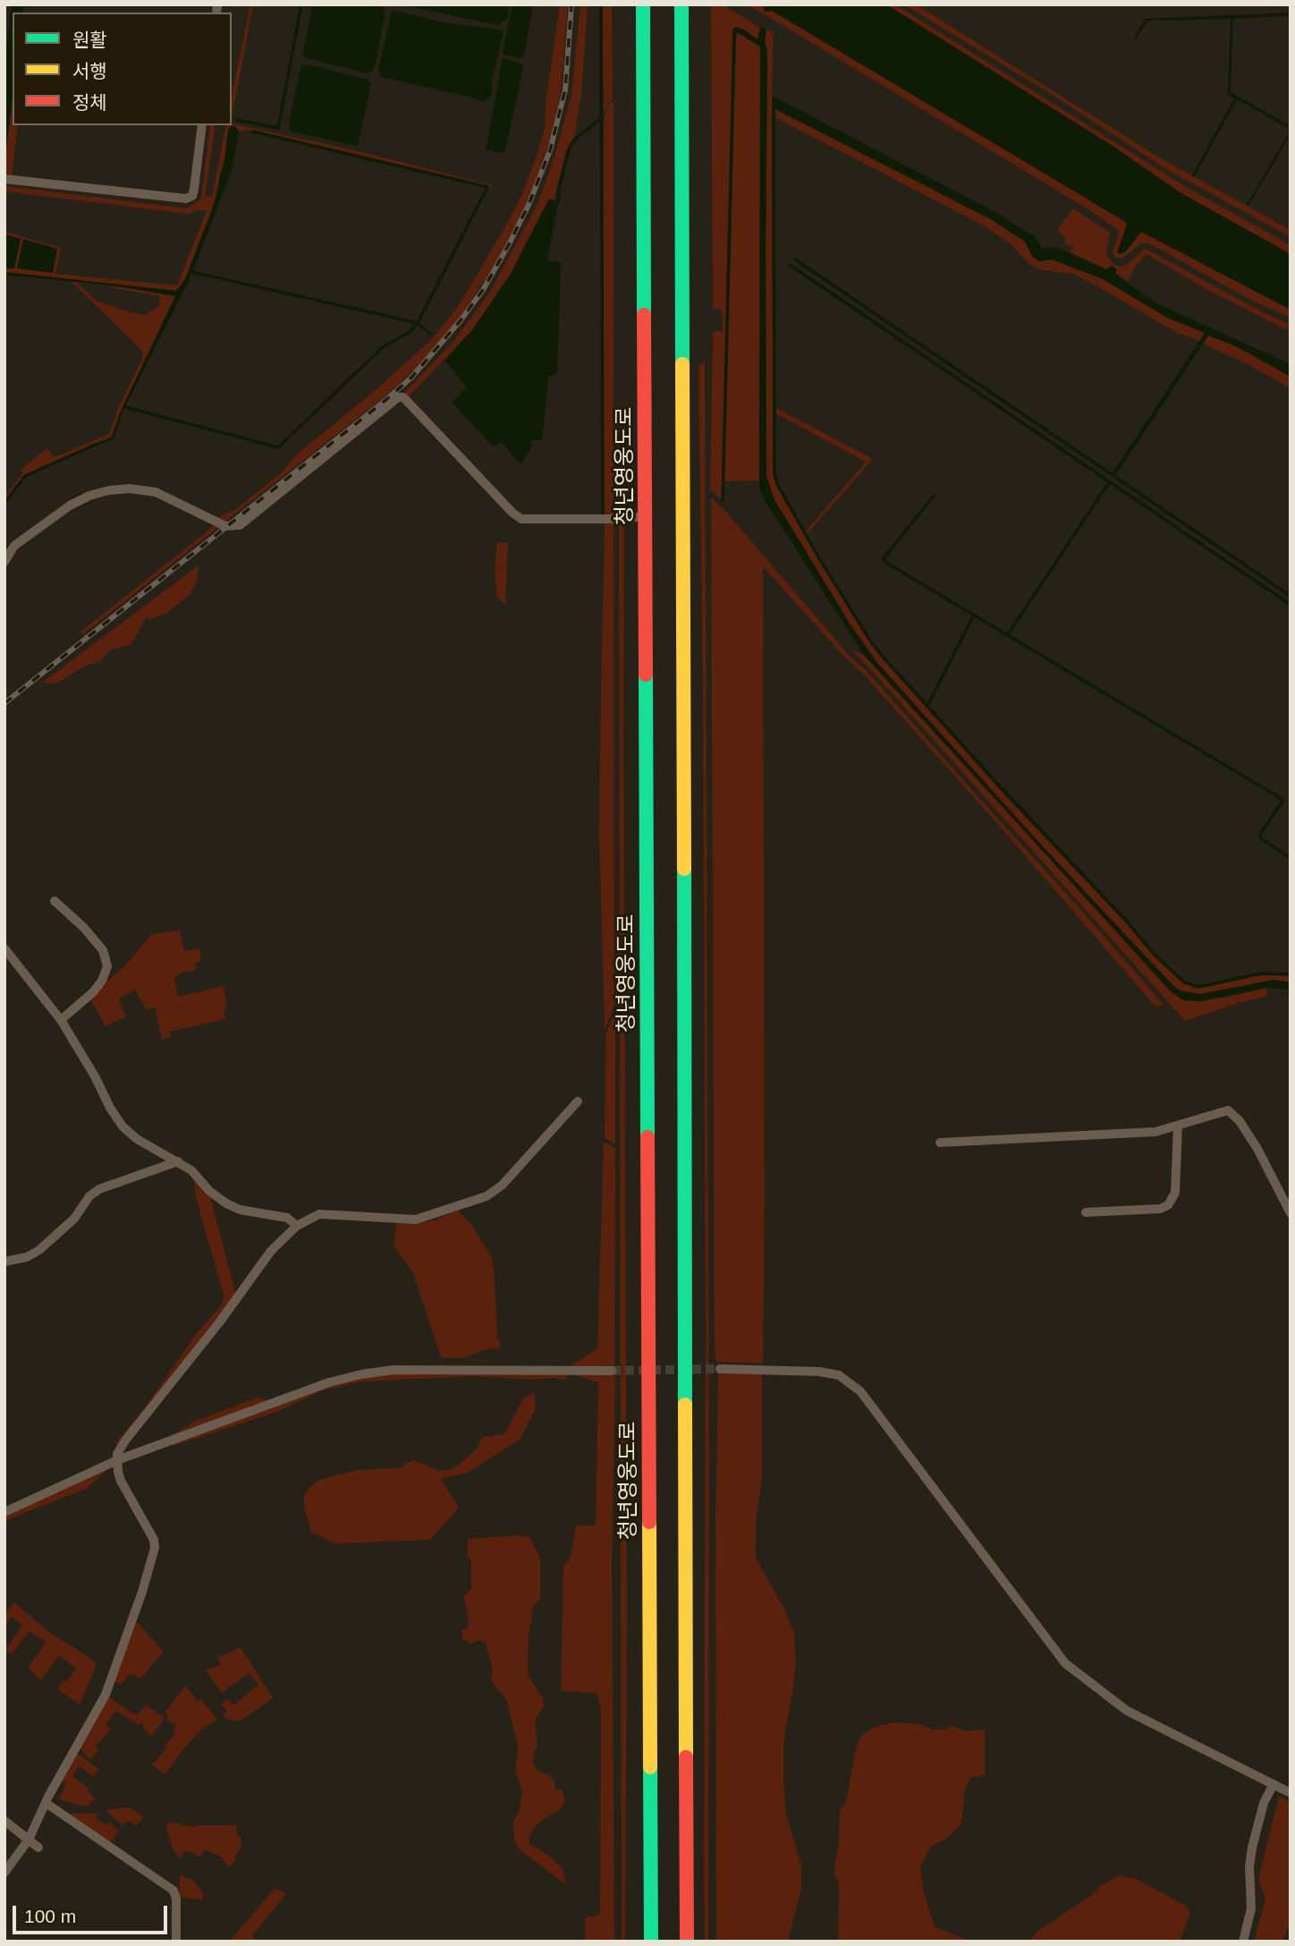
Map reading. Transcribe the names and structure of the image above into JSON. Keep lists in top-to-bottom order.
{
  "streets": {
    "highway": ["청년영웅도로"]
  },
  "legend": ["원활", "서행", "정체"],
  "scale_bar": "100 m"
}
